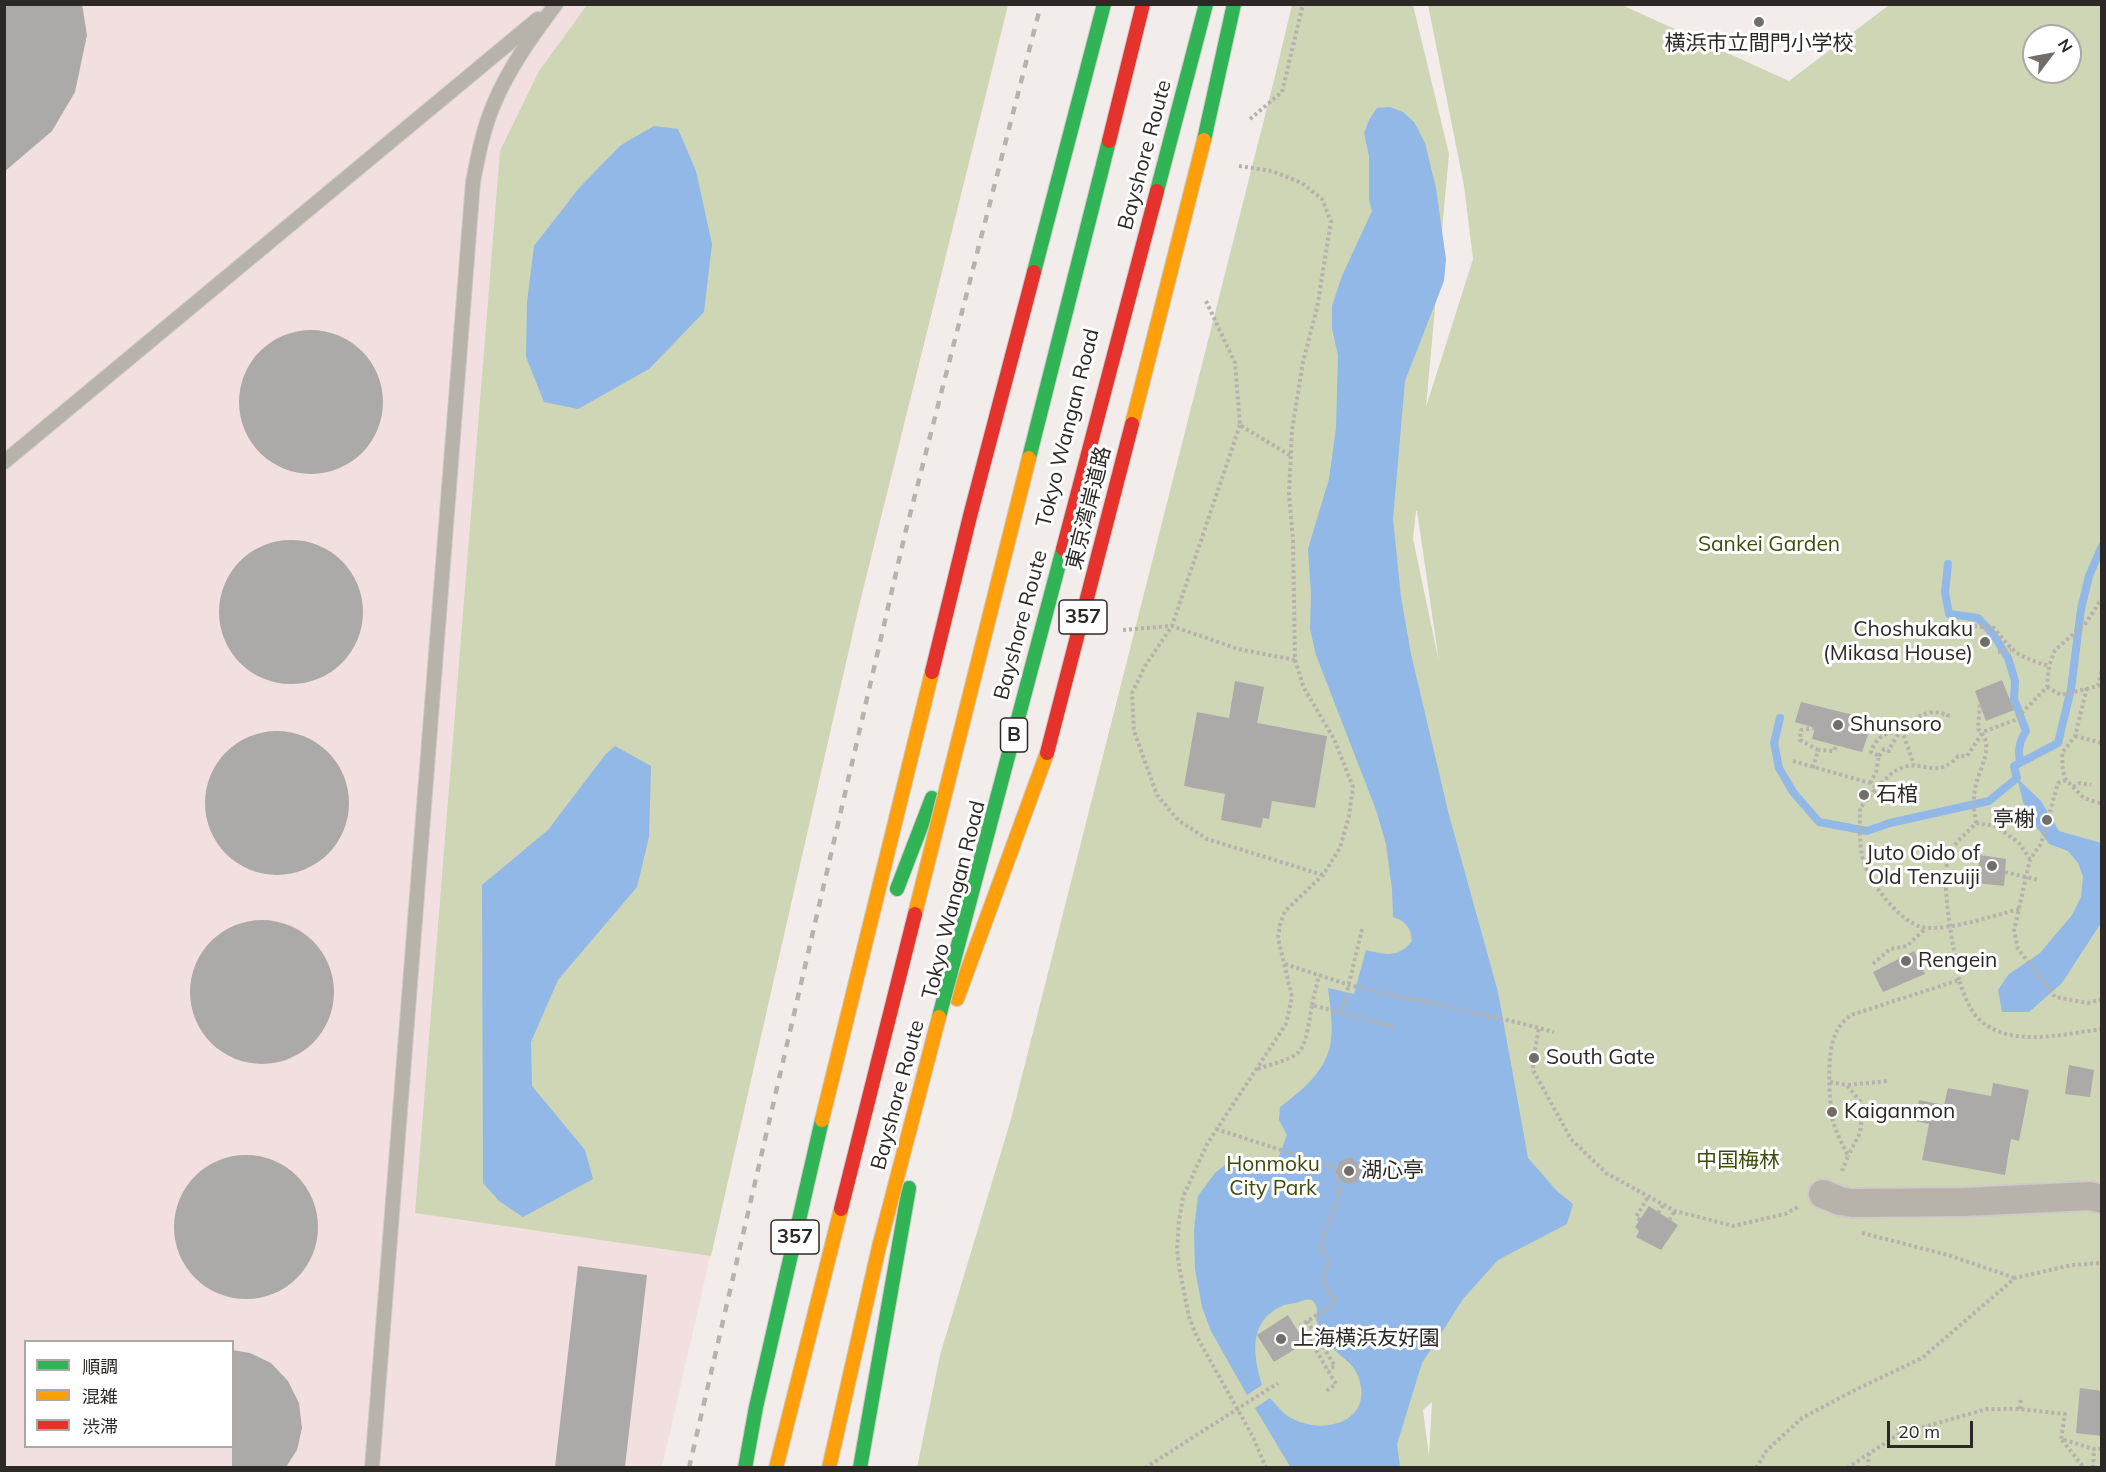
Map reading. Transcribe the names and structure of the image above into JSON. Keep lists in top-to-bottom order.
{
  "streets": {
    "highway": [
      "Bayshore Route",
      "Tokyo Wangan Road",
      "東京湾岸道路",
      "357",
      "B"
    ]
  },
  "crossings": [
    ["Tokyo Wangan Road", "東京湾岸道路"]
  ],
  "parks": ["Sankei Garden", "中国梅林", "Honmoku City Park"],
  "places": [
    "横浜市立間門小学校",
    "Choshukaku (Mikasa House)",
    "Shunsoro",
    "石棺",
    "亭榭",
    "Juto Oido of Old Tenzuiji",
    "Rengein",
    "South Gate",
    "Kaiganmon",
    "湖心亭",
    "上海横浜友好園"
  ],
  "legend": ["順調", "混雑", "渋滞"],
  "scale_bar": "20 m",
  "north": "top right"
}
